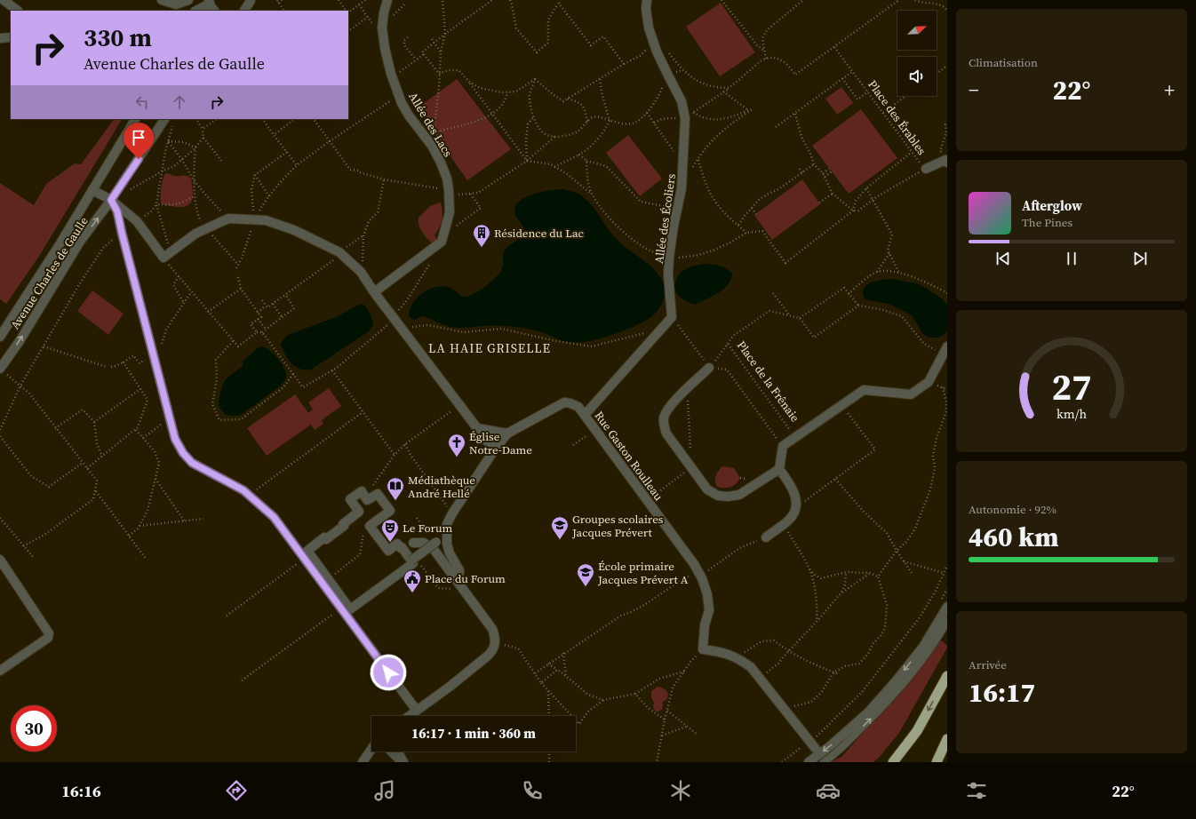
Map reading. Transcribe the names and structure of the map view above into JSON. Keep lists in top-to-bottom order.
{
  "streets": {
    "street": [
      "Allée des Lacs",
      "Allée des Écoliers",
      "Avenue Charles de Gaulle",
      "Place de la Frênaie",
      "Rue Gaston Roulleau"
    ],
    "path": ["Place des Érables"]
  },
  "districts": ["LA HAIE GRISELLE"],
  "places": {
    "building": ["Résidence du Lac"],
    "church": ["Église Notre-Dame"],
    "library": ["Médiathèque André Hellé"],
    "school or university": ["Groupes scolaires Jacques Prévert", "École primaire Jacques Prévert A"],
    "theatre": ["Le Forum"],
    "public building": ["Place du Forum"]
  },
  "north": "top right",
  "page": {
    "tile": [
      "Climatisation",
      ["Autonomie · 92%", "460 km"],
      ["Arrivée", "16:17"]
    ],
    "turn": ["330 m", "Avenue Charles de Gaulle"],
    "heat": ["−", "22°", "+"],
    "song": ["Afterglow", "The Pines"],
    "limit": "30",
    "trip": "16:17 · 1 min · 360 m",
    "tabs": ["16:16", "22°"],
    "gauge": ["27", "km/h"]
  }
}
